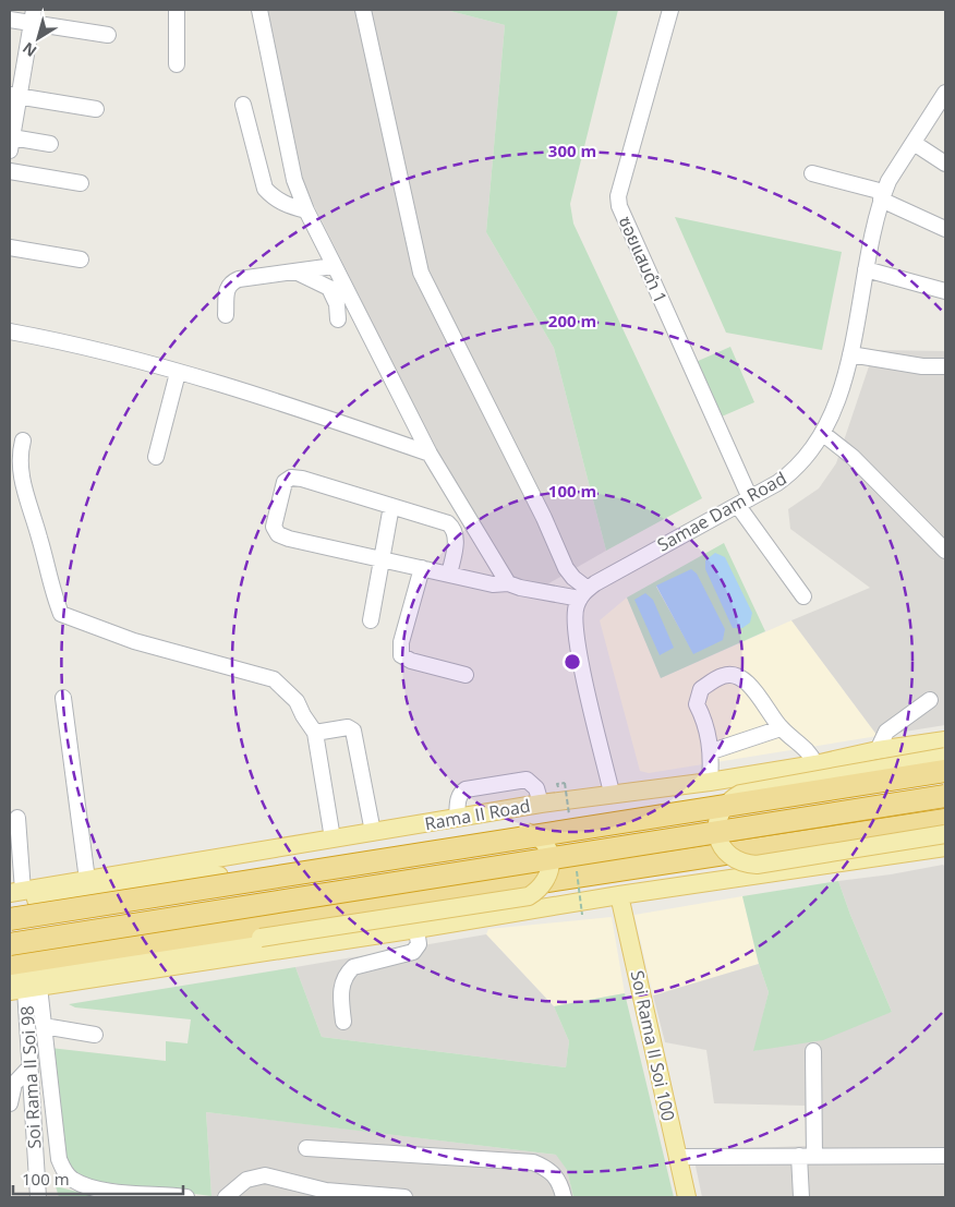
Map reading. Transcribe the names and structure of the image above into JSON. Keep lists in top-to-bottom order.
{
  "streets": {
    "highway": ["Rama II Road"],
    "main road": ["Soi Rama II Soi 100"],
    "street": ["ซอยแสมดำ 1", "Samae Dam Road", "Soi Rama II Soi 98"]
  },
  "crossings": [
    ["ซอยแสมดำ 1", "Samae Dam Road"]
  ],
  "scale_bar": "100 m",
  "north": "bottom left",
  "rings": ["300 m", "200 m", "100 m"]
}
